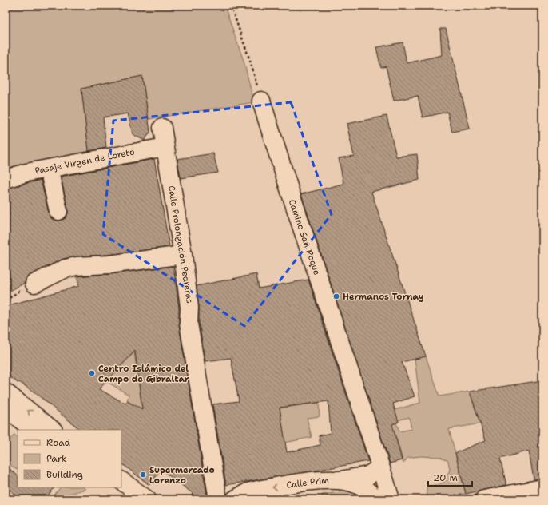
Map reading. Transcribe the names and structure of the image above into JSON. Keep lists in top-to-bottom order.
{
  "streets": {
    "street": [
      "Pasaje Virgen de Loreto",
      "Camino San Roque",
      "Calle Prolongación Pedreras",
      "Calle Prim"
    ]
  },
  "crossings": [
    ["Pasaje Virgen de Loreto", "Calle Prolongación Pedreras"],
    ["Calle Prolongación Pedreras", "Calle Prim"]
  ],
  "one_way": ["Calle Prim"],
  "places": ["Hermanos Tornay", "Centro Islámico del Campo de Gibraltar", "Supermercado Lorenzo"],
  "legend": ["Road", "Park", "Building"],
  "scale_bar": "20 m"
}
